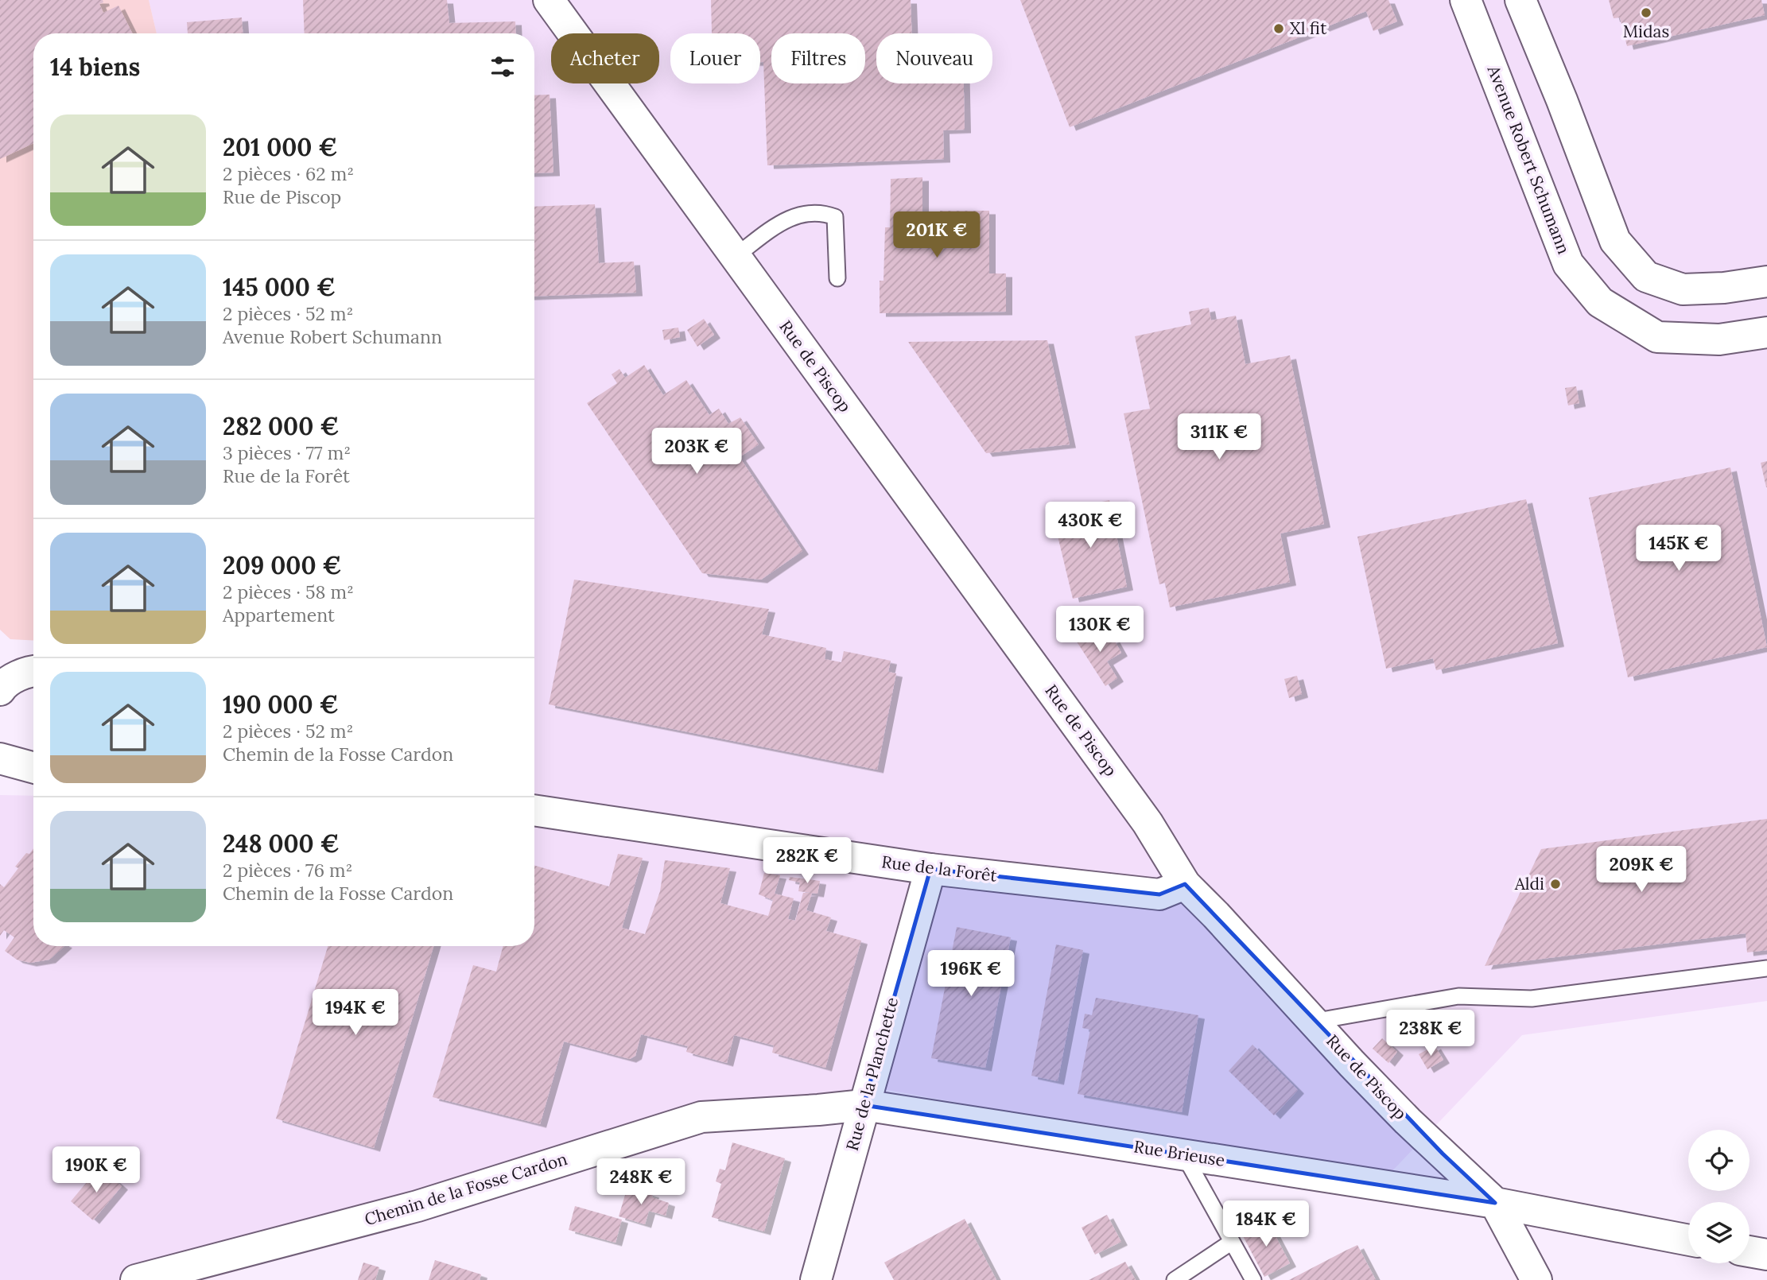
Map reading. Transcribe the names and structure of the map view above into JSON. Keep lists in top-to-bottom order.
{
  "streets": {
    "street": [
      "Avenue Robert Schumann",
      "Rue de Piscop",
      "Rue de la Forêt",
      "Rue de la Planchette",
      "Rue Brieuse",
      "Chemin de la Fosse Cardon"
    ]
  },
  "crossings": [
    ["Rue de Piscop", "Rue de la Forêt"],
    ["Rue de Piscop", "Rue Brieuse"],
    ["Rue de la Forêt", "Rue de la Planchette"],
    ["Rue de la Planchette", "Rue Brieuse"],
    ["Rue de la Planchette", "Chemin de la Fosse Cardon"],
    ["Rue Brieuse", "Chemin de la Fosse Cardon"]
  ],
  "places": ["Midas", "Xl fit", "Aldi"],
  "page": {
    "chip": [
      "Acheter",
      "Louer",
      "Filtres",
      "Nouveau"
    ],
    "heading": "14 biens",
    "list": [
      {
        "name": "201 000 €",
        "note": "2 pièces · 62 m² · Rue de Piscop"
      },
      {
        "name": "145 000 €",
        "note": "2 pièces · 52 m² · Avenue Robert Schumann"
      },
      {
        "name": "282 000 €",
        "note": "3 pièces · 77 m² · Rue de la Forêt"
      },
      {
        "name": "209 000 €",
        "note": "2 pièces · 58 m² · Appartement"
      },
      {
        "name": "190 000 €",
        "note": "2 pièces · 52 m² · Chemin de la Fosse Cardon"
      },
      {
        "name": "248 000 €",
        "note": "2 pièces · 76 m² · Chemin de la Fosse Cardon"
      }
    ],
    "price": [
      "201K €",
      "311K €",
      "203K €",
      "430K €",
      "145K €",
      "130K €",
      "282K €",
      "209K €",
      "196K €",
      "194K €",
      "238K €",
      "190K €",
      "248K €",
      "184K €"
    ]
  }
}
